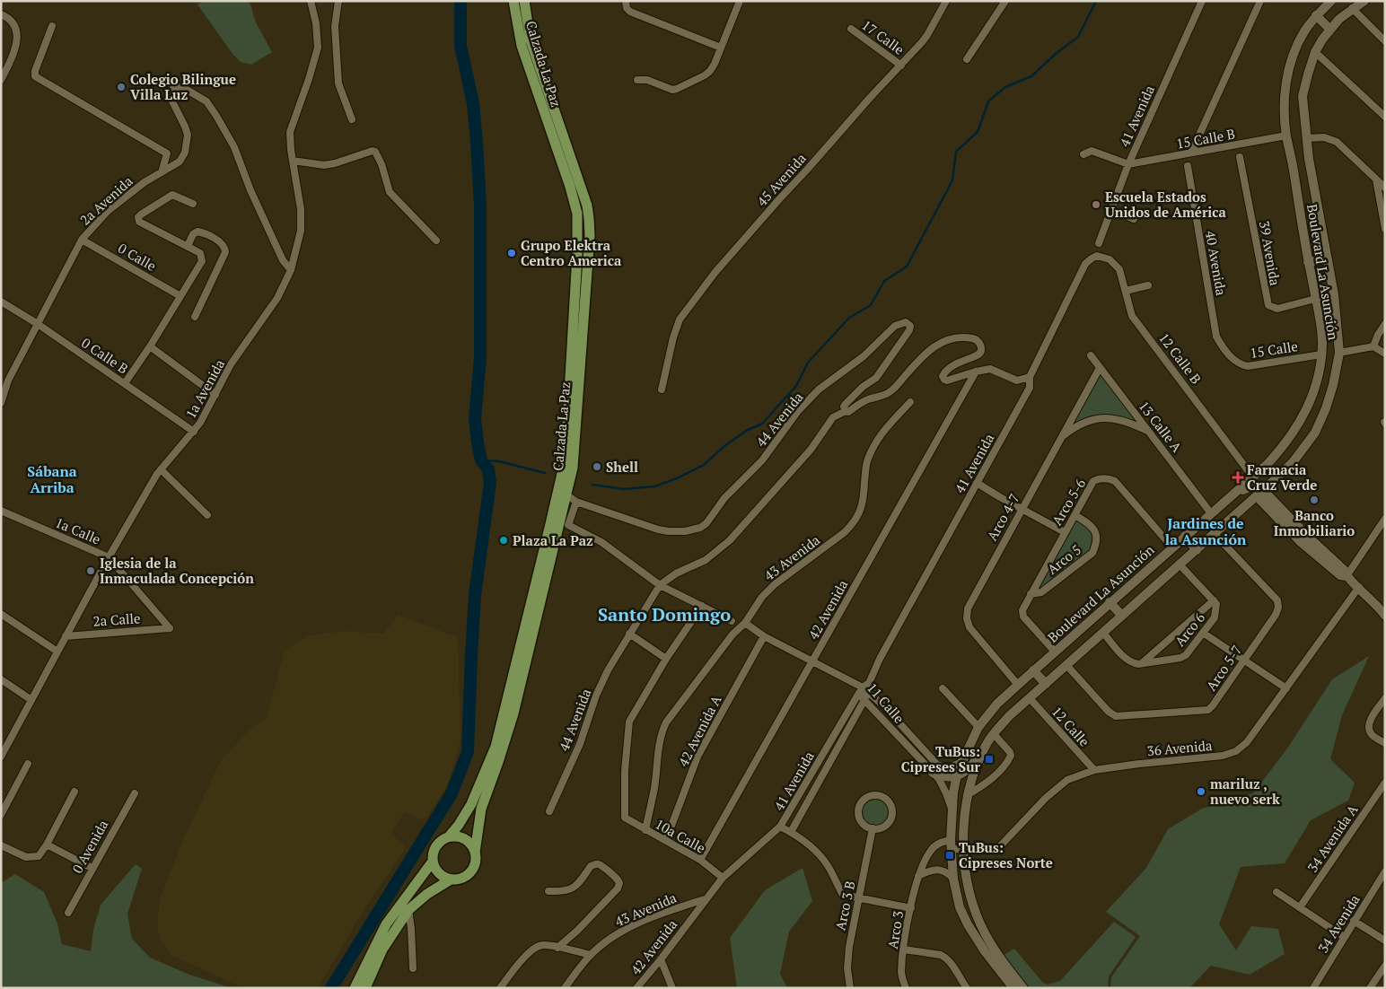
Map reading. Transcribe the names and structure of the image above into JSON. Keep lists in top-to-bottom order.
{
  "streets": {
    "main road": ["Calzada La Paz", "Boulevard La Asunción"],
    "street": [
      "17 Calle",
      "41 Avenida",
      "15 Calle B",
      "45 Avenida",
      "2a Avenida",
      "39 Avenida",
      "0 Calle",
      "40 Avenida",
      "15 Calle",
      "0 Calle B",
      "12 Calle B",
      "1a Avenida",
      "44 Avenida",
      "13 Calle A",
      "Arco 5-6",
      "Arco 4-7",
      "1a Calle",
      "43 Avenida",
      "Arco 5",
      "42 Avenida",
      "2a Calle",
      "Arco 6",
      "Arco 5-7",
      "11 Calle",
      "12 Calle",
      "42 Avenida A",
      "36 Avenida",
      "10a Calle",
      "34 Avenida A",
      "0 Avenida",
      "Arco 3 B",
      "34 Avenida",
      "Arco 3"
    ]
  },
  "crossings": [
    ["17 Calle", "45 Avenida"],
    ["Calzada La Paz", "44 Avenida"],
    ["41 Avenida", "15 Calle B"],
    ["41 Avenida", "12 Calle B"],
    ["41 Avenida", "42 Avenida"],
    ["41 Avenida", "11 Calle"],
    ["41 Avenida", "10a Calle"],
    ["15 Calle B", "Boulevard La Asunción"],
    ["2a Avenida", "0 Calle"],
    ["2a Avenida", "0 Calle B"],
    ["2a Avenida", "1a Avenida"],
    ["39 Avenida", "Boulevard La Asunción"],
    ["40 Avenida", "15 Calle"],
    ["Boulevard La Asunción", "15 Calle"],
    ["Boulevard La Asunción", "12 Calle B"],
    ["Boulevard La Asunción", "13 Calle A"],
    ["Boulevard La Asunción", "Arco 5-6"],
    ["Boulevard La Asunción", "Arco 4-7"],
    ["Boulevard La Asunción", "Arco 6"],
    ["Boulevard La Asunción", "Arco 5-7"],
    ["Boulevard La Asunción", "11 Calle"],
    ["Boulevard La Asunción", "12 Calle"],
    ["Boulevard La Asunción", "36 Avenida"],
    ["Boulevard La Asunción", "Arco 3"],
    ["0 Calle B", "1a Avenida"],
    ["1a Avenida", "1a Calle"],
    ["1a Avenida", "2a Calle"],
    ["44 Avenida", "42 Avenida"],
    ["13 Calle A", "Arco 4-7"],
    ["Arco 5-6", "Arco 5"],
    ["1a Calle", "2a Calle"],
    ["43 Avenida", "42 Avenida"],
    ["43 Avenida", "10a Calle"],
    ["42 Avenida", "11 Calle"],
    ["42 Avenida", "10a Calle"],
    ["12 Calle", "36 Avenida"],
    ["42 Avenida A", "10a Calle"]
  ],
  "districts": ["Sábana Arriba", "Jardines de la Asunción", "Santo Domingo"],
  "places": {
    "other": [
      "Colegio Bilingue Villa Luz",
      "Escuela Estados Unidos de América",
      "Grupo Elektra Centro America",
      "Shell",
      "Banco Inmobiliario",
      "Plaza La Paz",
      "Iglesia de la Inmaculada Concepción",
      "mariluz , nuevo serk"
    ],
    "health": ["Farmacia Cruz Verde"],
    "transit": ["TuBus: Cipreses Sur", "TuBus: Cipreses Norte"]
  }
}
